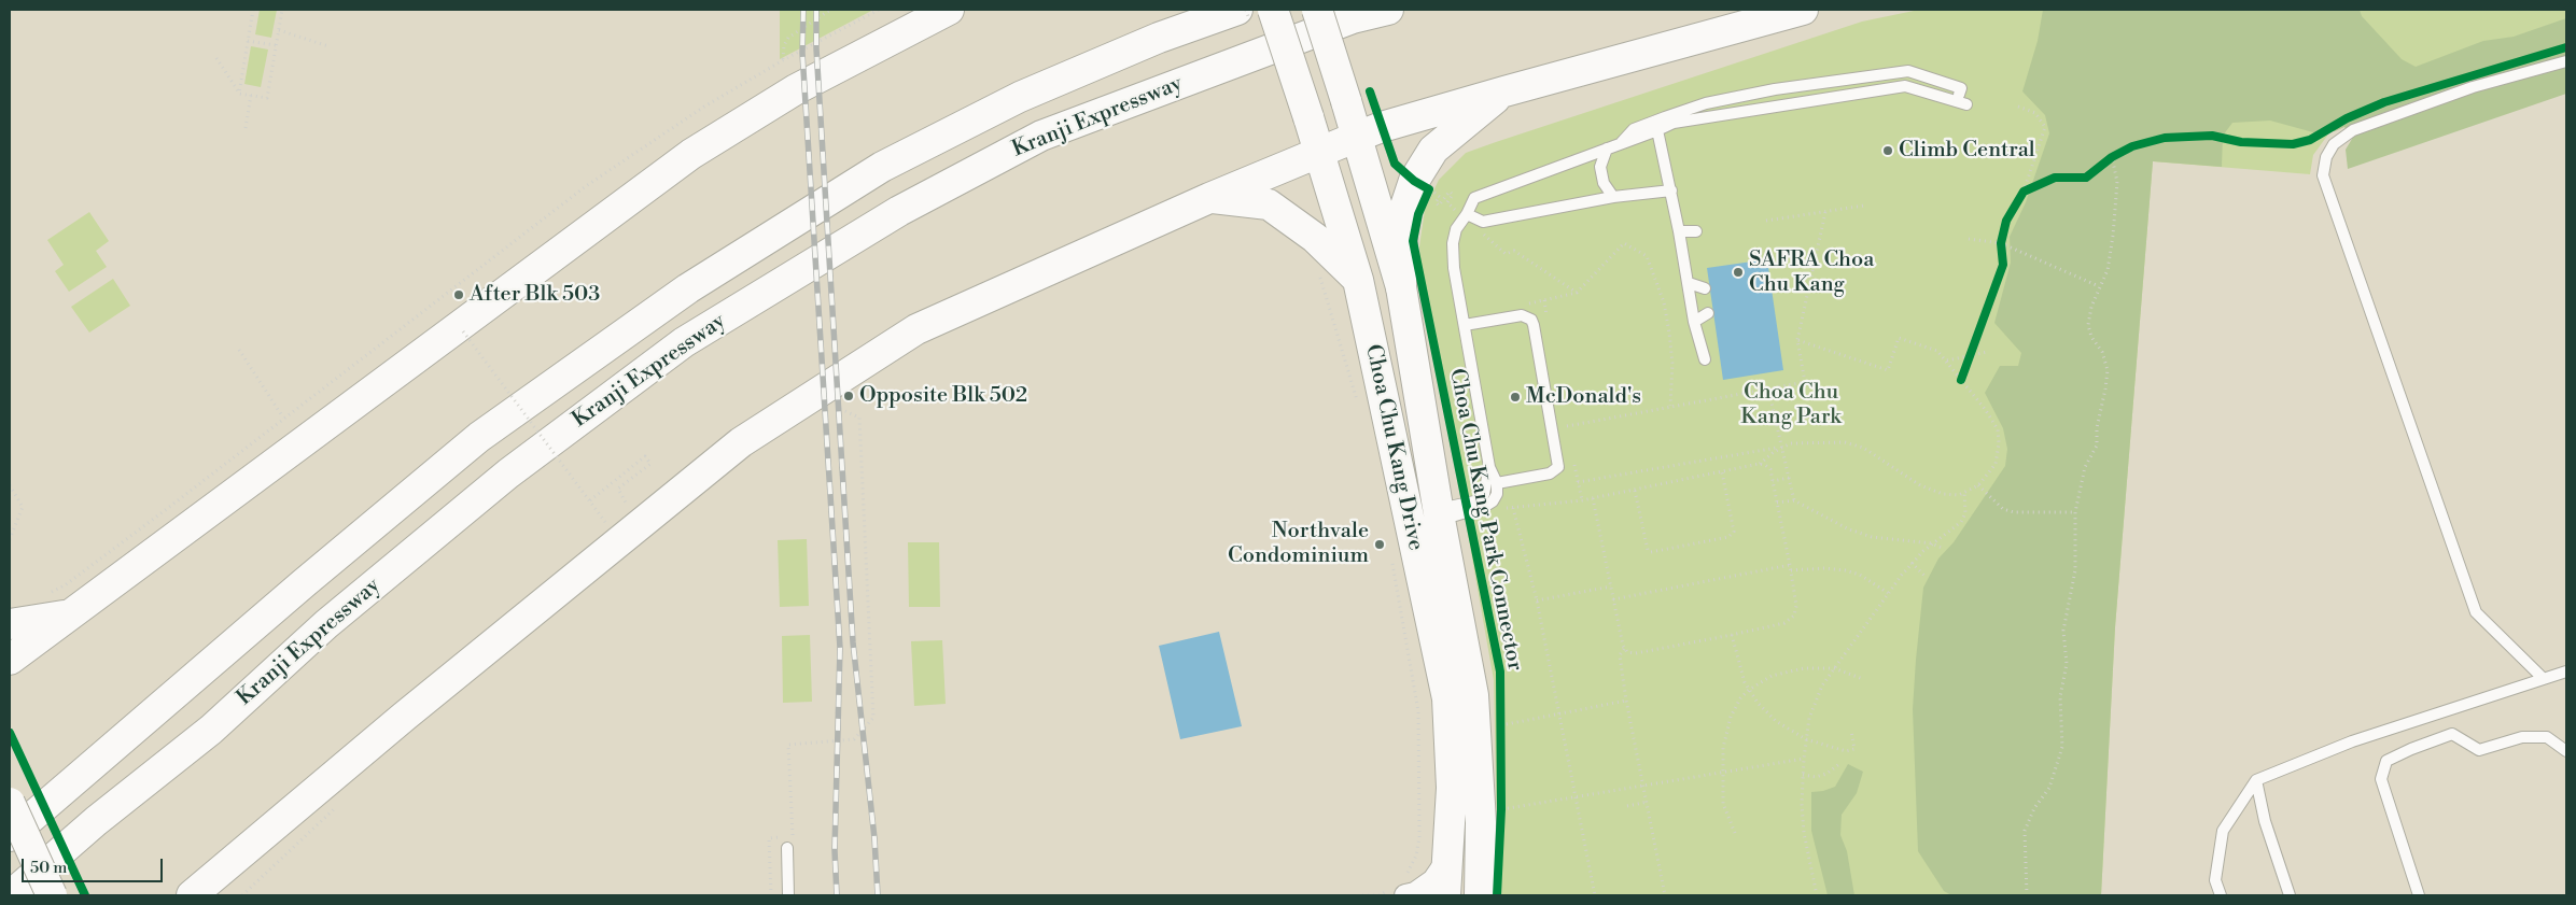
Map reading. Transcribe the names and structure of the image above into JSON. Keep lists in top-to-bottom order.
{
  "streets": {
    "main road": ["Kranji Expressway", "Choa Chu Kang Drive"],
    "cycle path": ["Choa Chu Kang Park Connector"]
  },
  "parks": ["Choa Chu Kang Park"],
  "places": [
    "Climb Central",
    "SAFRA Choa Chu Kang",
    "After Blk 503",
    "Opposite Blk 502",
    "McDonald's",
    "Northvale Condominium"
  ],
  "scale_bar": "50 m"
}
